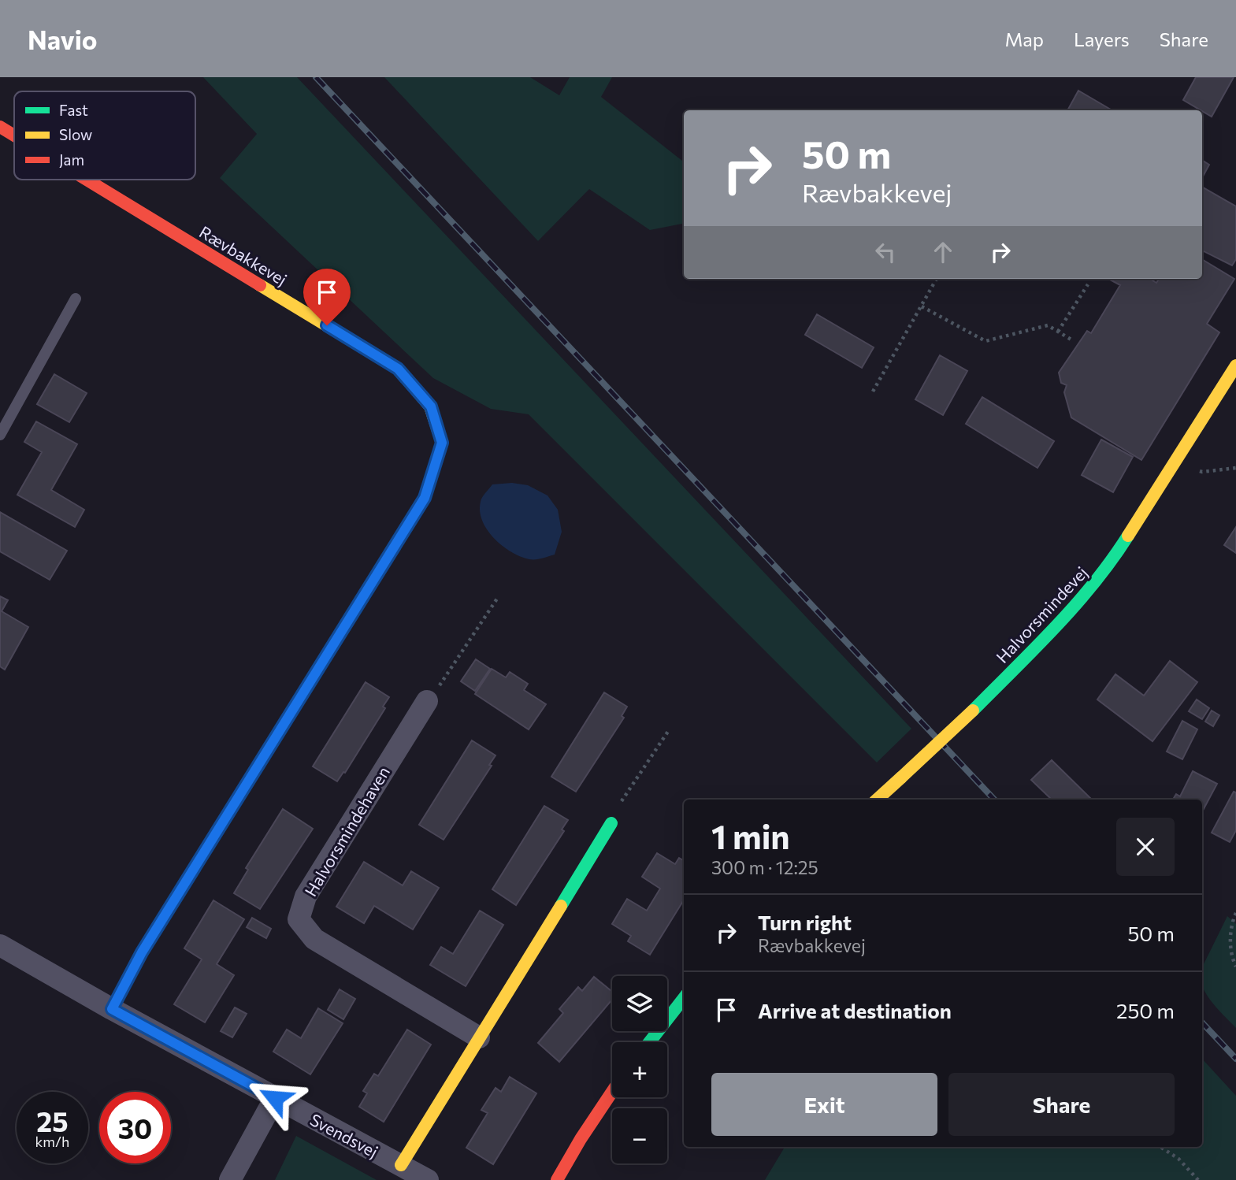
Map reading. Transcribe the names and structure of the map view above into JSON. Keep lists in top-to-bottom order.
{
  "streets": {
    "street": [
      "Rævbakkevej",
      "Halvorsmindevej",
      "Halvorsmindehaven",
      "Svendsvej"
    ]
  },
  "crossings": [
    ["Rævbakkevej", "Svendsvej"]
  ],
  "legend": ["Fast", "Slow", "Jam"],
  "page": {
    "header": "Navio",
    "nav": ["Map", "Layers", "Share"],
    "turn": ["50 m", "Rævbakkevej"],
    "heading": ["1 min", "300 m · 12:25"],
    "list": [
      {
        "name": "Turn right",
        "note": "Rævbakkevej",
        "value": "50 m"
      },
      {
        "name": "Arrive at destination",
        "value": "250 m"
      }
    ],
    "map_buttons": ["+", "−"],
    "buttons": ["Exit", "Share"],
    "speed": "25 km/h",
    "limit": "30"
  }
}
